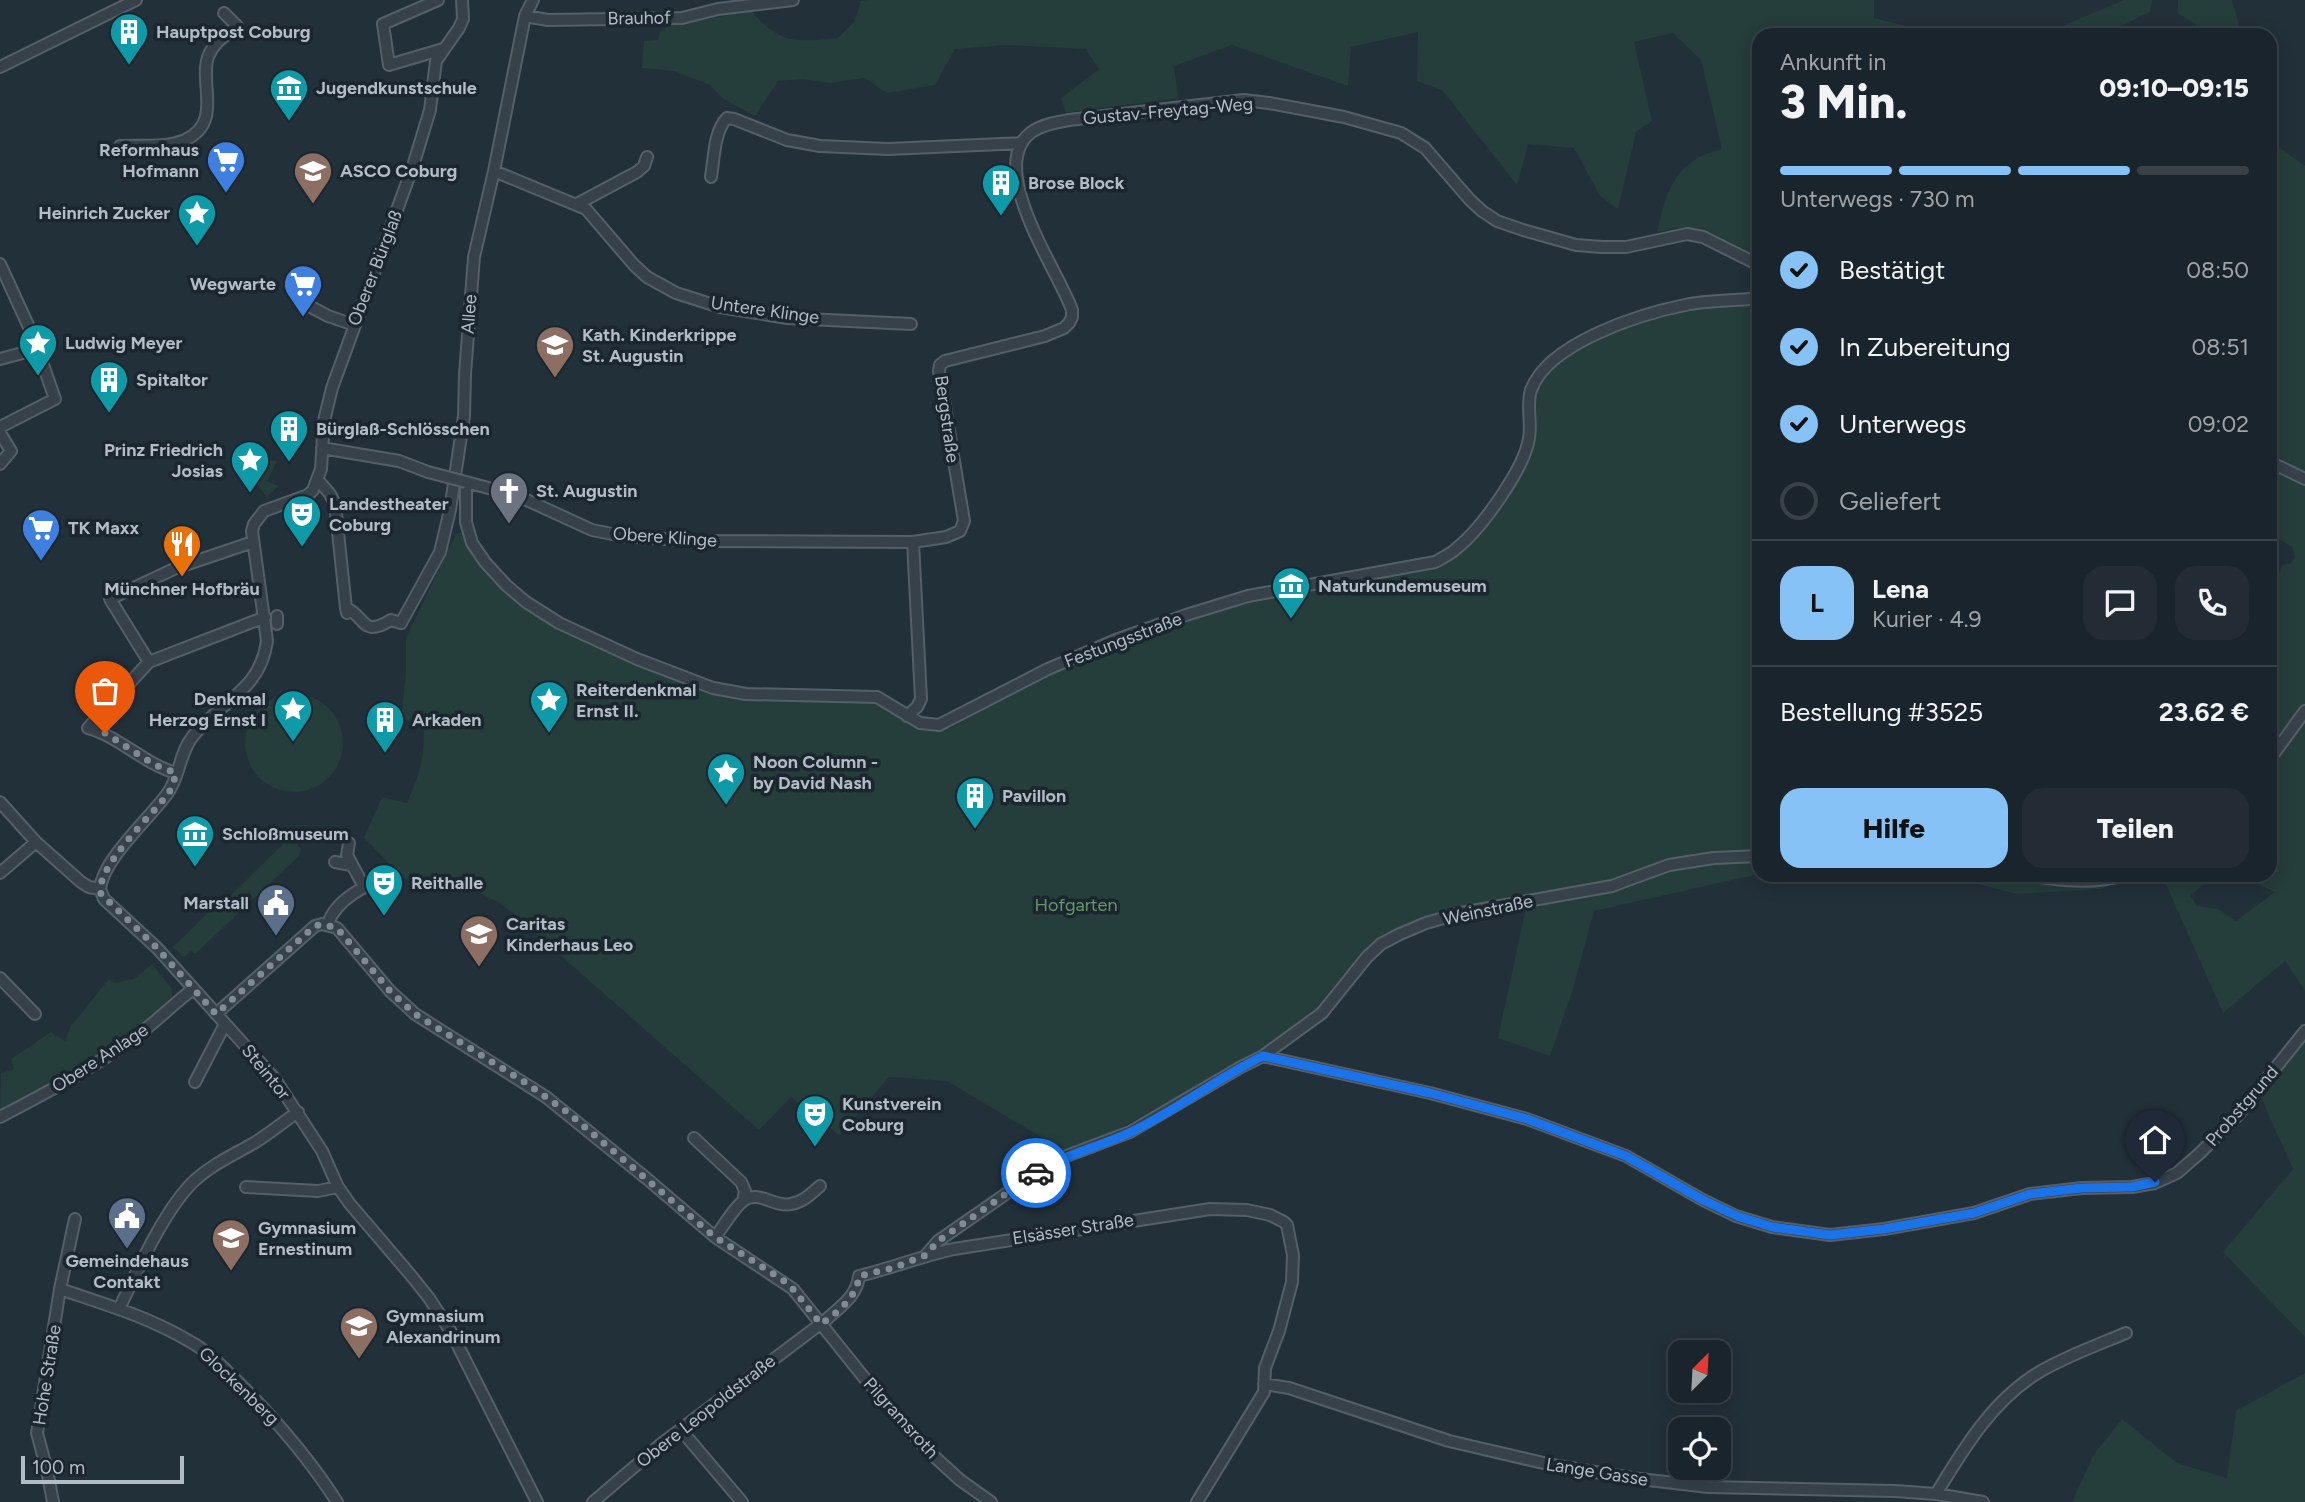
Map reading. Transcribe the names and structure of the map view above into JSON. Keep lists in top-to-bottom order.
{
  "streets": {
    "street": [
      "Brauhof",
      "Gustav-Freytag-Weg",
      "Oberer Bürglaß",
      "Untere Klinge",
      "Allee",
      "Bergstraße",
      "Obere Klinge",
      "Festungsstraße",
      "Weinstraße",
      "Obere Anlage",
      "Steintor",
      "Probstgrund",
      "Elsässer Straße",
      "Hohe Straße",
      "Glockenberg",
      "Obere Leopoldstraße",
      "Pilgramsroth",
      "Lange Gasse"
    ]
  },
  "crossings": [
    ["Brauhof", "Allee"],
    ["Gustav-Freytag-Weg", "Bergstraße"],
    ["Oberer Bürglaß", "Allee"],
    ["Oberer Bürglaß", "Obere Klinge"],
    ["Untere Klinge", "Allee"],
    ["Bergstraße", "Obere Klinge"],
    ["Obere Klinge", "Festungsstraße"],
    ["Weinstraße", "Probstgrund"],
    ["Obere Anlage", "Steintor"],
    ["Elsässer Straße", "Obere Leopoldstraße"],
    ["Elsässer Straße", "Lange Gasse"],
    ["Hohe Straße", "Glockenberg"],
    ["Obere Leopoldstraße", "Pilgramsroth"]
  ],
  "parks": ["Hofgarten"],
  "places": {
    "building": [
      "Hauptpost Coburg",
      "Brose Block",
      "Spitaltor",
      "Bürglaß-Schlösschen",
      "Arkaden",
      "Pavillon"
    ],
    "museum": ["Jugendkunstschule", "Naturkundemuseum", "Schloßmuseum"],
    "supermarket": ["Reformhaus Hofmann", "Wegwarte", "TK Maxx"],
    "school or university": [
      "ASCO Coburg",
      "Kath. Kinderkrippe St. Augustin",
      "Caritas Kinderhaus Leo",
      "Gymnasium Ernestinum",
      "Gymnasium Alexandrinum"
    ],
    "place": [
      "Heinrich Zucker",
      "Ludwig Meyer",
      "Prinz Friedrich Josias",
      "Reiterdenkmal Ernst II.",
      "Denkmal Herzog Ernst I",
      "Noon Column - by David Nash"
    ],
    "church": ["St. Augustin"],
    "theatre": ["Landestheater Coburg", "Reithalle", "Kunstverein Coburg"],
    "restaurant": ["Münchner Hofbräu"],
    "public building": ["Marstall", "Gemeindehaus Contakt"]
  },
  "scale_bar": "100 m",
  "north": "top right",
  "page": {
    "heading": ["3 Min.", "Ankunft in", "09:10–09:15"],
    "panel": [
      "Lena",
      "Kurier · 4.9",
      "Bestellung #3525",
      "23.62 €"
    ],
    "bar": "Unterwegs · 730 m",
    "list": [
      ["Bestätigt", "08:50"],
      ["In Zubereitung", "08:51"],
      ["Unterwegs", "09:02"],
      "Geliefert"
    ],
    "round": "L",
    "buttons": ["Hilfe", "Teilen"],
    "scale": "100 m"
  }
}
